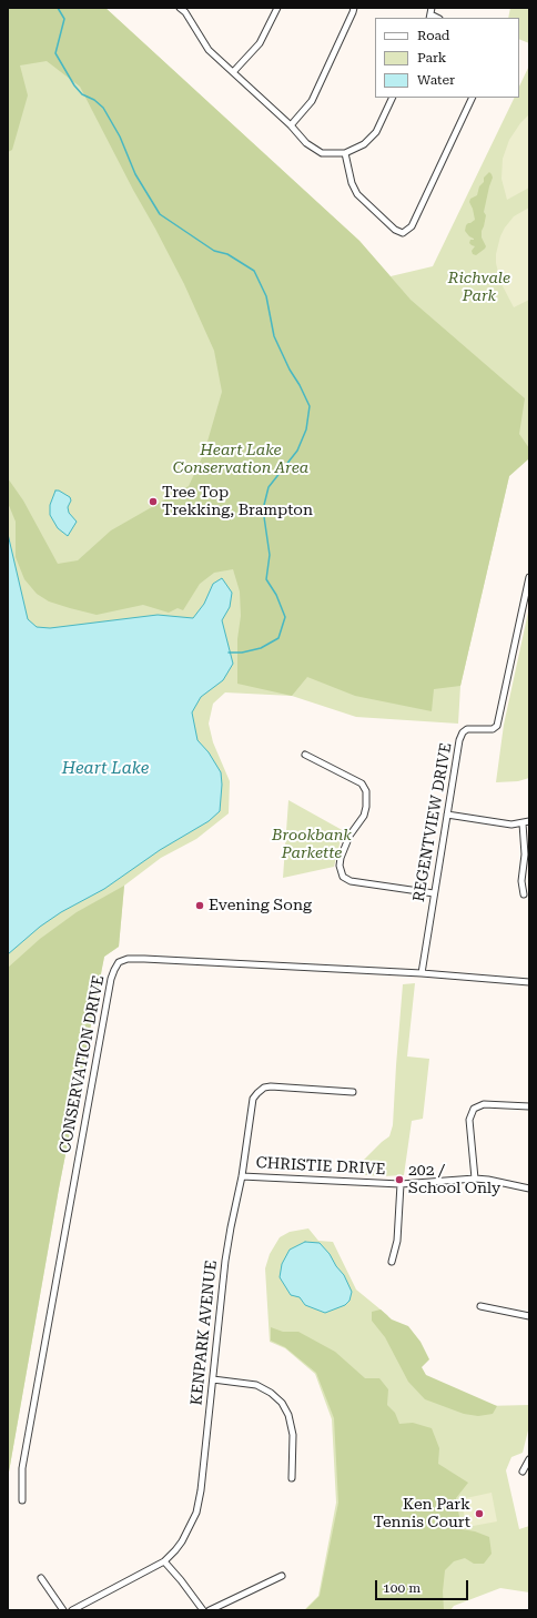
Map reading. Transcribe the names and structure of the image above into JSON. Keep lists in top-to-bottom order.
{
  "streets": {
    "street": [
      "REGENTVIEW DRIVE",
      "CONSERVATION DRIVE",
      "CHRISTIE DRIVE",
      "KENPARK AVENUE"
    ]
  },
  "crossings": [
    ["REGENTVIEW DRIVE", "CONSERVATION DRIVE"],
    ["CHRISTIE DRIVE", "KENPARK AVENUE"]
  ],
  "water": ["Heart Lake"],
  "parks": ["Richvale Park", "Heart Lake Conservation Area", "Brookbank Parkette"],
  "places": [
    "Tree Top Trekking, Brampton",
    "Evening Song",
    "202 / School Only",
    "Ken Park Tennis Court"
  ],
  "legend": ["Road", "Park", "Water"],
  "scale_bar": "100 m"
}
